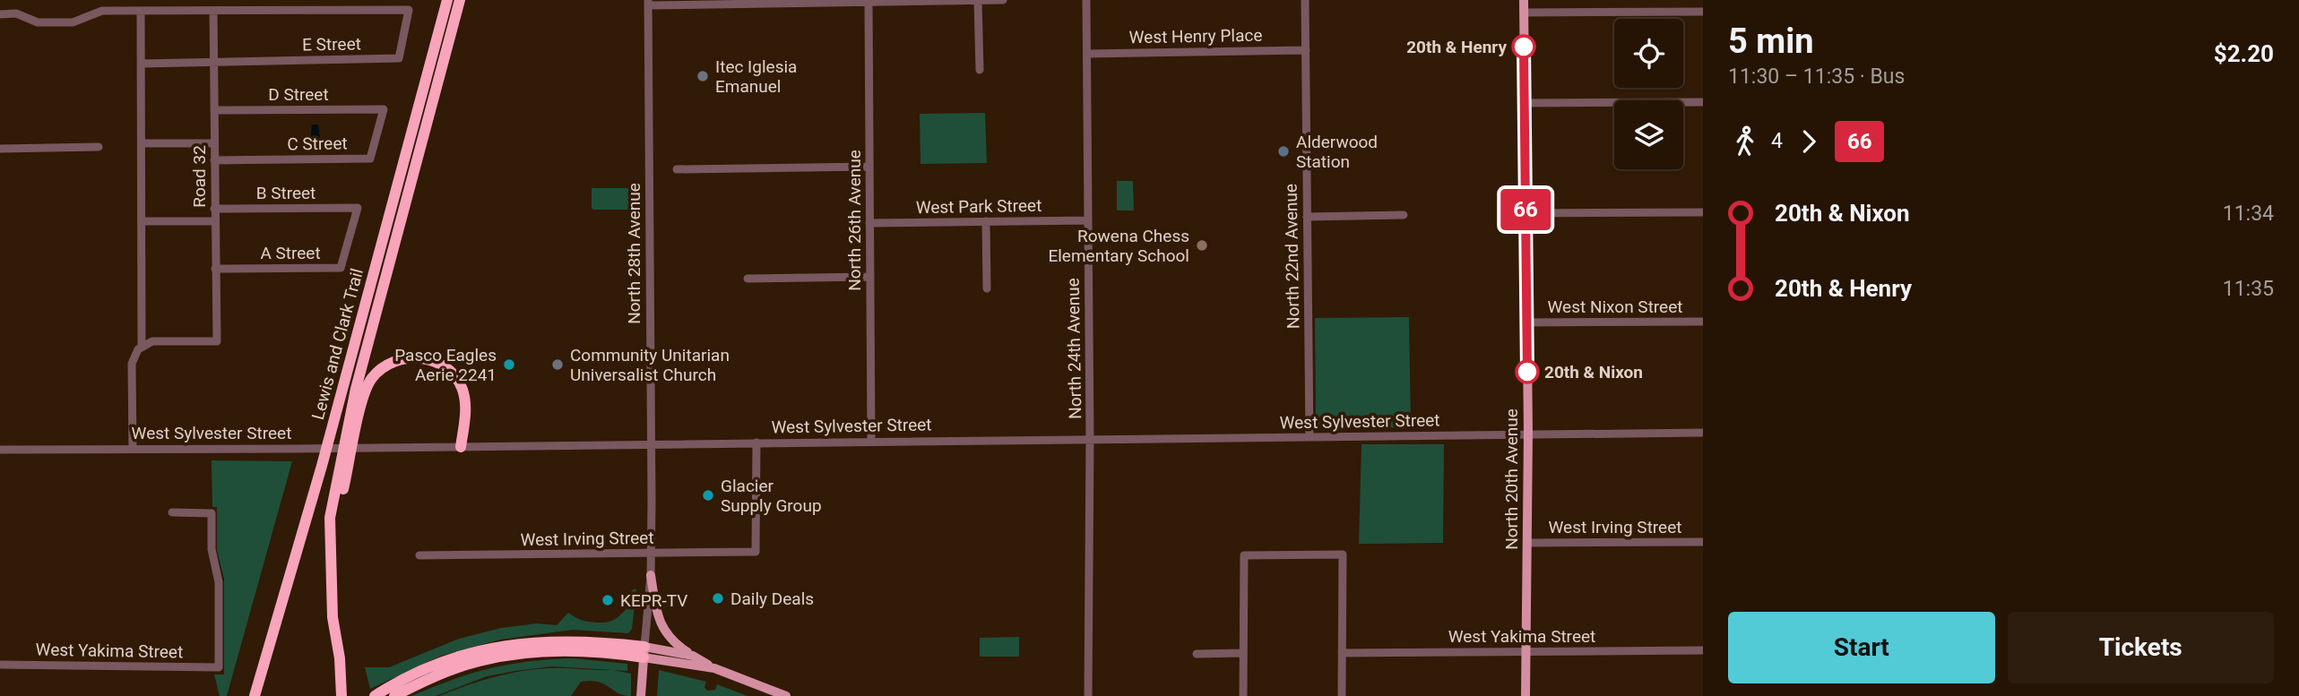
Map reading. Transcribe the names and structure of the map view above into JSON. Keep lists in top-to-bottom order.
{
  "streets": {
    "highway": ["Lewis and Clark Trail"],
    "main road": ["North 20th Avenue"],
    "street": [
      "West Henry Place",
      "E Street",
      "D Street",
      "C Street",
      "Road 32",
      "B Street",
      "West Park Street",
      "North 26th Avenue",
      "A Street",
      "North 28th Avenue",
      "North 22nd Avenue",
      "West Nixon Street",
      "North 24th Avenue",
      "West Sylvester Street",
      "West Irving Street",
      "West Yakima Street"
    ]
  },
  "crossings": [
    ["West Henry Place", "North 22nd Avenue"],
    ["West Henry Place", "North 24th Avenue"],
    ["E Street", "Road 32"],
    ["D Street", "C Street"],
    ["D Street", "Road 32"],
    ["C Street", "Road 32"],
    ["Road 32", "B Street"],
    ["Road 32", "A Street"],
    ["B Street", "A Street"],
    ["West Park Street", "North 26th Avenue"],
    ["West Park Street", "North 24th Avenue"],
    ["North 26th Avenue", "West Sylvester Street"],
    ["North 28th Avenue", "West Sylvester Street"],
    ["North 28th Avenue", "West Irving Street"],
    ["North 22nd Avenue", "West Sylvester Street"],
    ["West Nixon Street", "North 20th Avenue"],
    ["North 24th Avenue", "West Sylvester Street"],
    ["West Sylvester Street", "North 20th Avenue"],
    ["West Sylvester Street", "West Irving Street"],
    ["North 20th Avenue", "West Irving Street"],
    ["North 20th Avenue", "West Yakima Street"]
  ],
  "places": [
    "20th & Henry",
    "Itec Iglesia Emanuel",
    "Alderwood Station",
    "Rowena Chess Elementary School",
    "Pasco Eagles Aerie 2241",
    "Community Unitarian Universalist Church",
    "20th & Nixon",
    "Glacier Supply Group",
    "Daily Deals",
    "KEPR-TV"
  ],
  "lines": ["bus line 66"],
  "page": {
    "on_map": "66",
    "heading": ["5 min", "11:30 – 11:35 · Bus", "$2.20"],
    "legs": ["4", "66"],
    "list": [
      {
        "name": "20th & Nixon",
        "value": "11:34"
      },
      {
        "name": "20th & Henry",
        "value": "11:35"
      }
    ],
    "buttons": ["Start", "Tickets"]
  }
}
